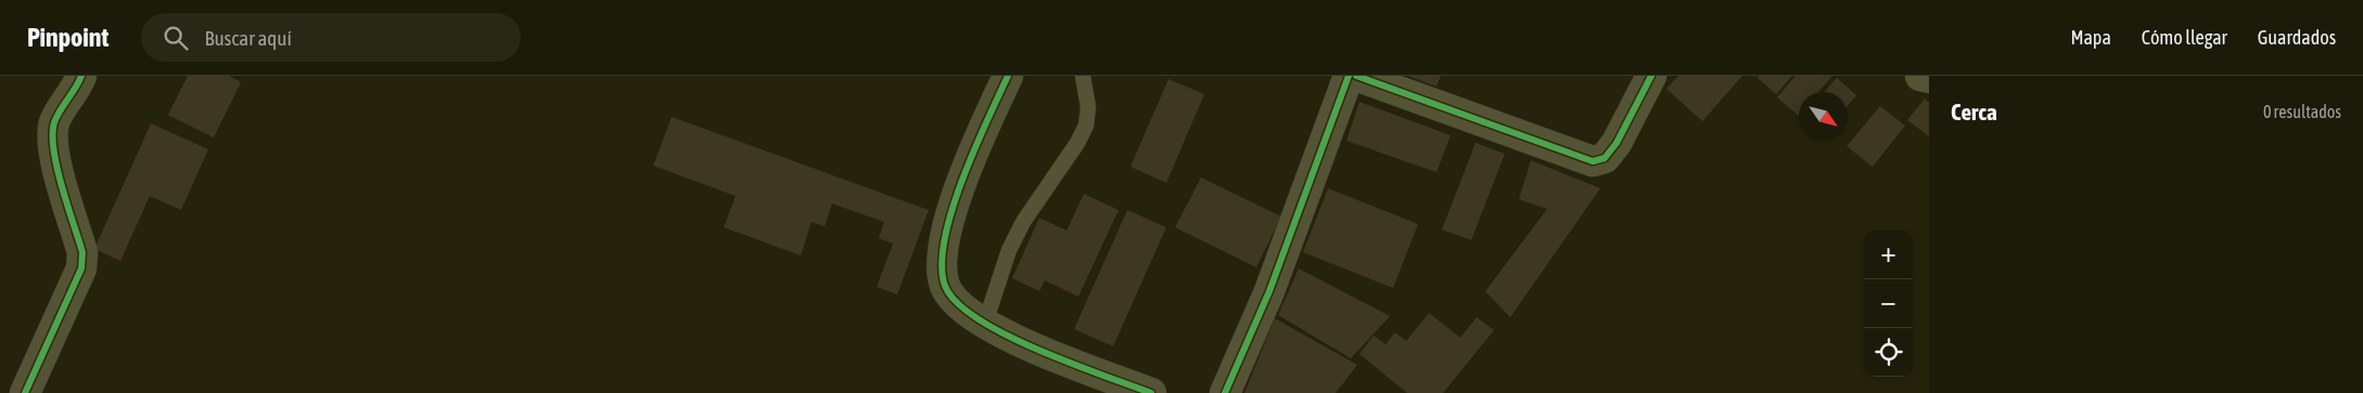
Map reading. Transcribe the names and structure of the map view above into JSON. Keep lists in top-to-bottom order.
{
  "north": "bottom right",
  "page": {
    "header": "Pinpoint",
    "search": "Buscar aquí",
    "nav": ["Mapa", "Cómo llegar", "Guardados"],
    "heading": ["Cerca", "0 resultados"],
    "map_buttons": ["+", "−"]
  }
}
